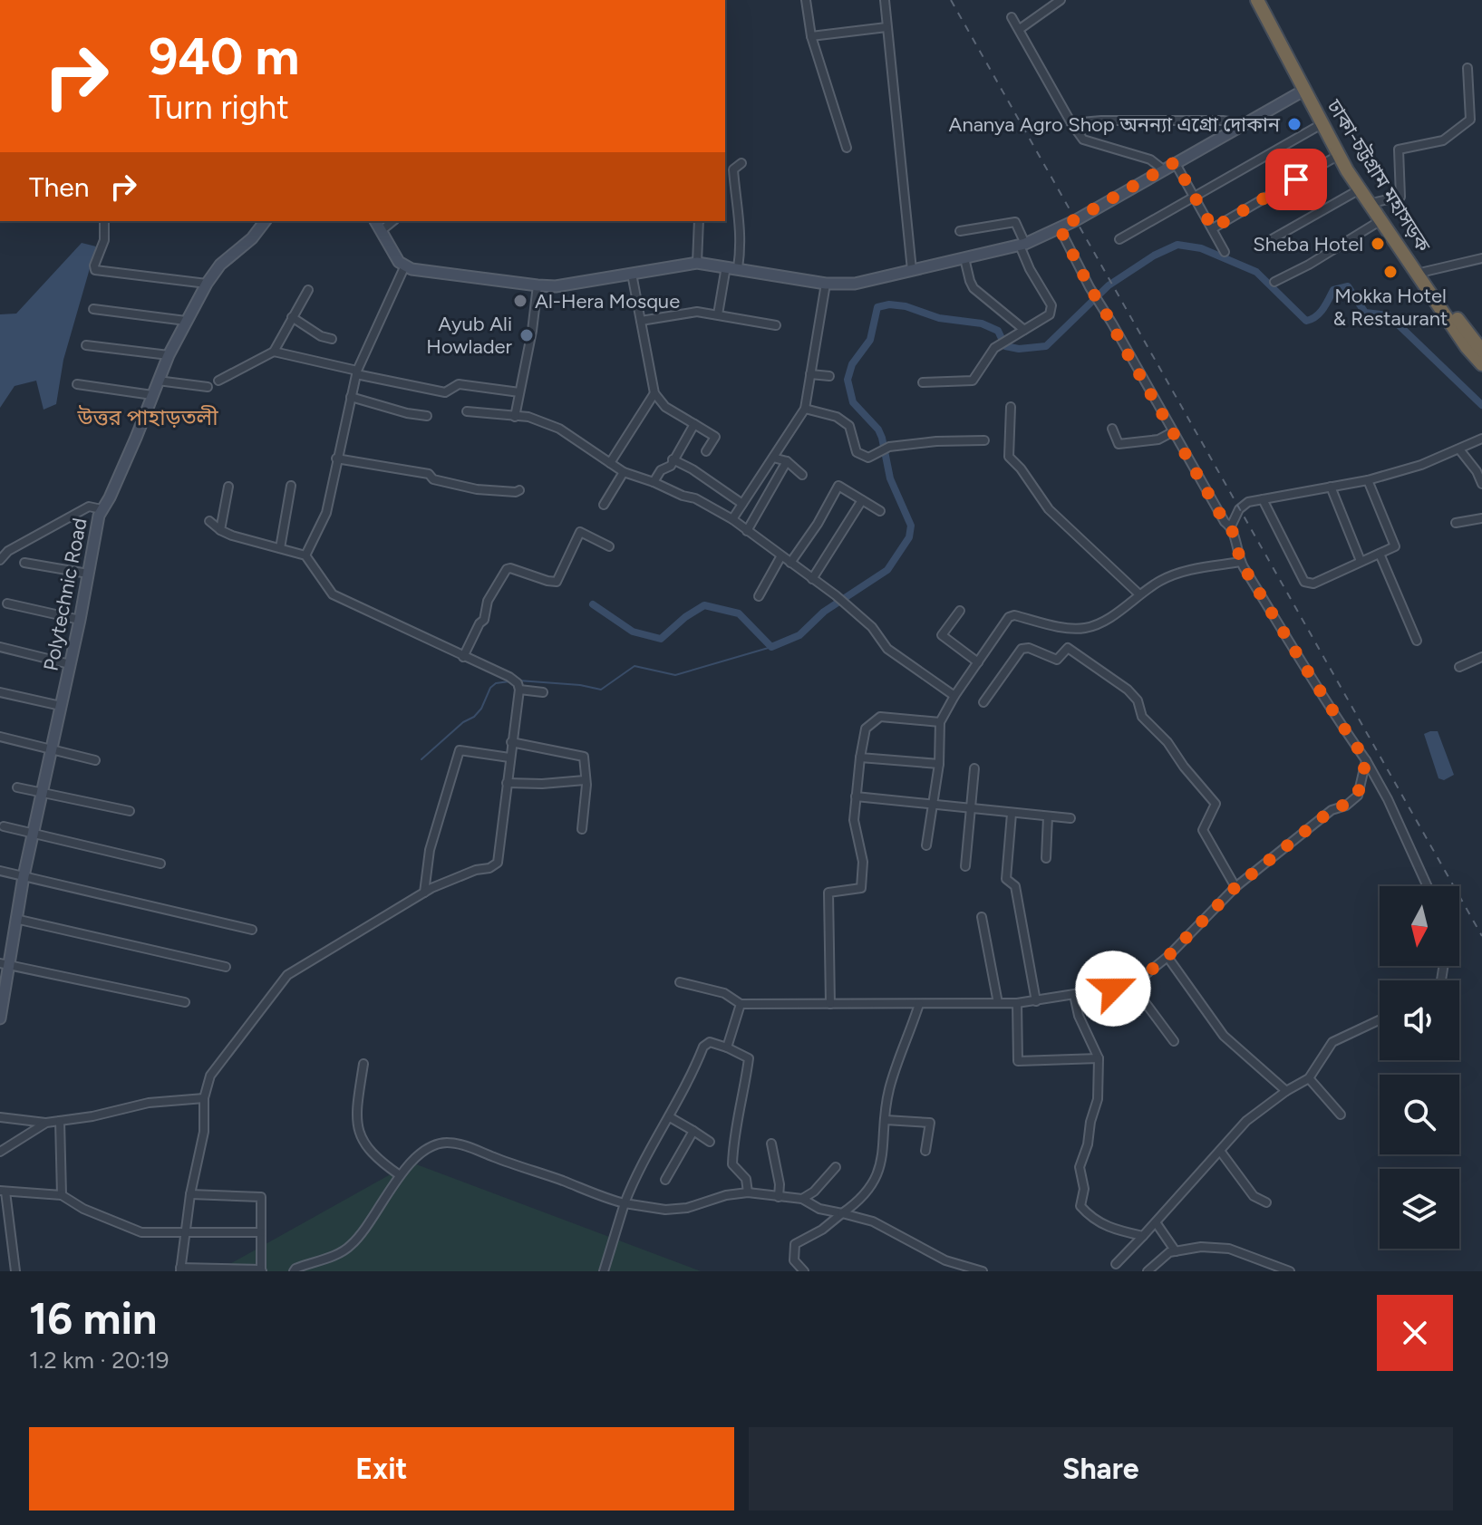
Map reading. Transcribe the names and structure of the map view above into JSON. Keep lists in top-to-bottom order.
{
  "streets": {
    "highway": ["ঢাকা-চট্টগ্রাম মহাসড়ক"],
    "street": ["Polytechnic Road"]
  },
  "districts": ["উত্তর পাহাড়তলী"],
  "places": [
    "Ananya Agro Shop অনন্যা এগ্রো দোকান",
    "Sheba Hotel",
    "Mokka Hotel & Restaurant",
    "Al-Hera Mosque",
    "Ayub Ali Howlader"
  ],
  "north": "bottom",
  "page": {
    "turn": ["940 m", "Turn right"],
    "then": "Then",
    "heading": ["16 min", "1.2 km · 20:19"],
    "buttons": ["Exit", "Share"]
  }
}
